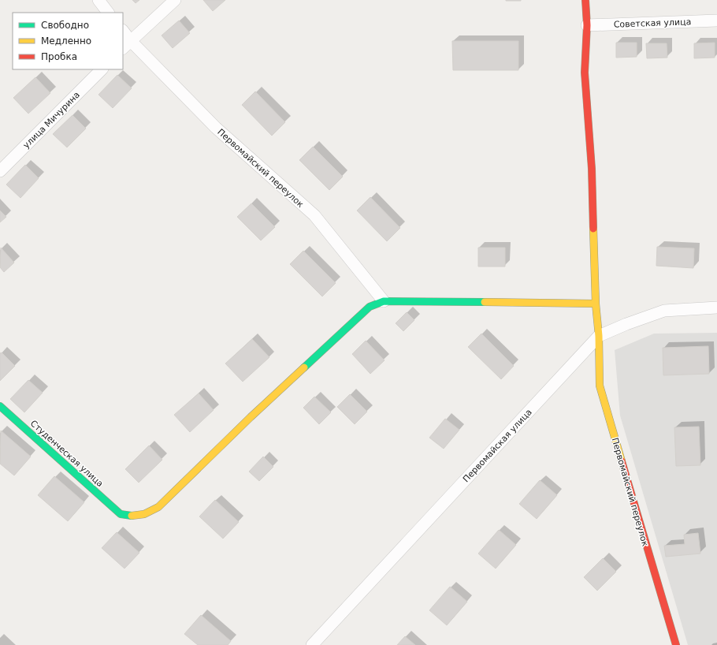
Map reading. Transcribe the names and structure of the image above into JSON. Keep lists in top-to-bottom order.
{
  "streets": {
    "street": [
      "Советская улица",
      "улица Мичурина",
      "Первомайский переулок",
      "Первомайская улица",
      "Студенческая улица"
    ]
  },
  "crossings": [
    ["Советская улица", "Первомайский переулок"],
    ["Первомайский переулок", "Первомайская улица"],
    ["Первомайский переулок", "Студенческая улица"]
  ],
  "legend": ["Свободно", "Медленно", "Пробка"]
}
